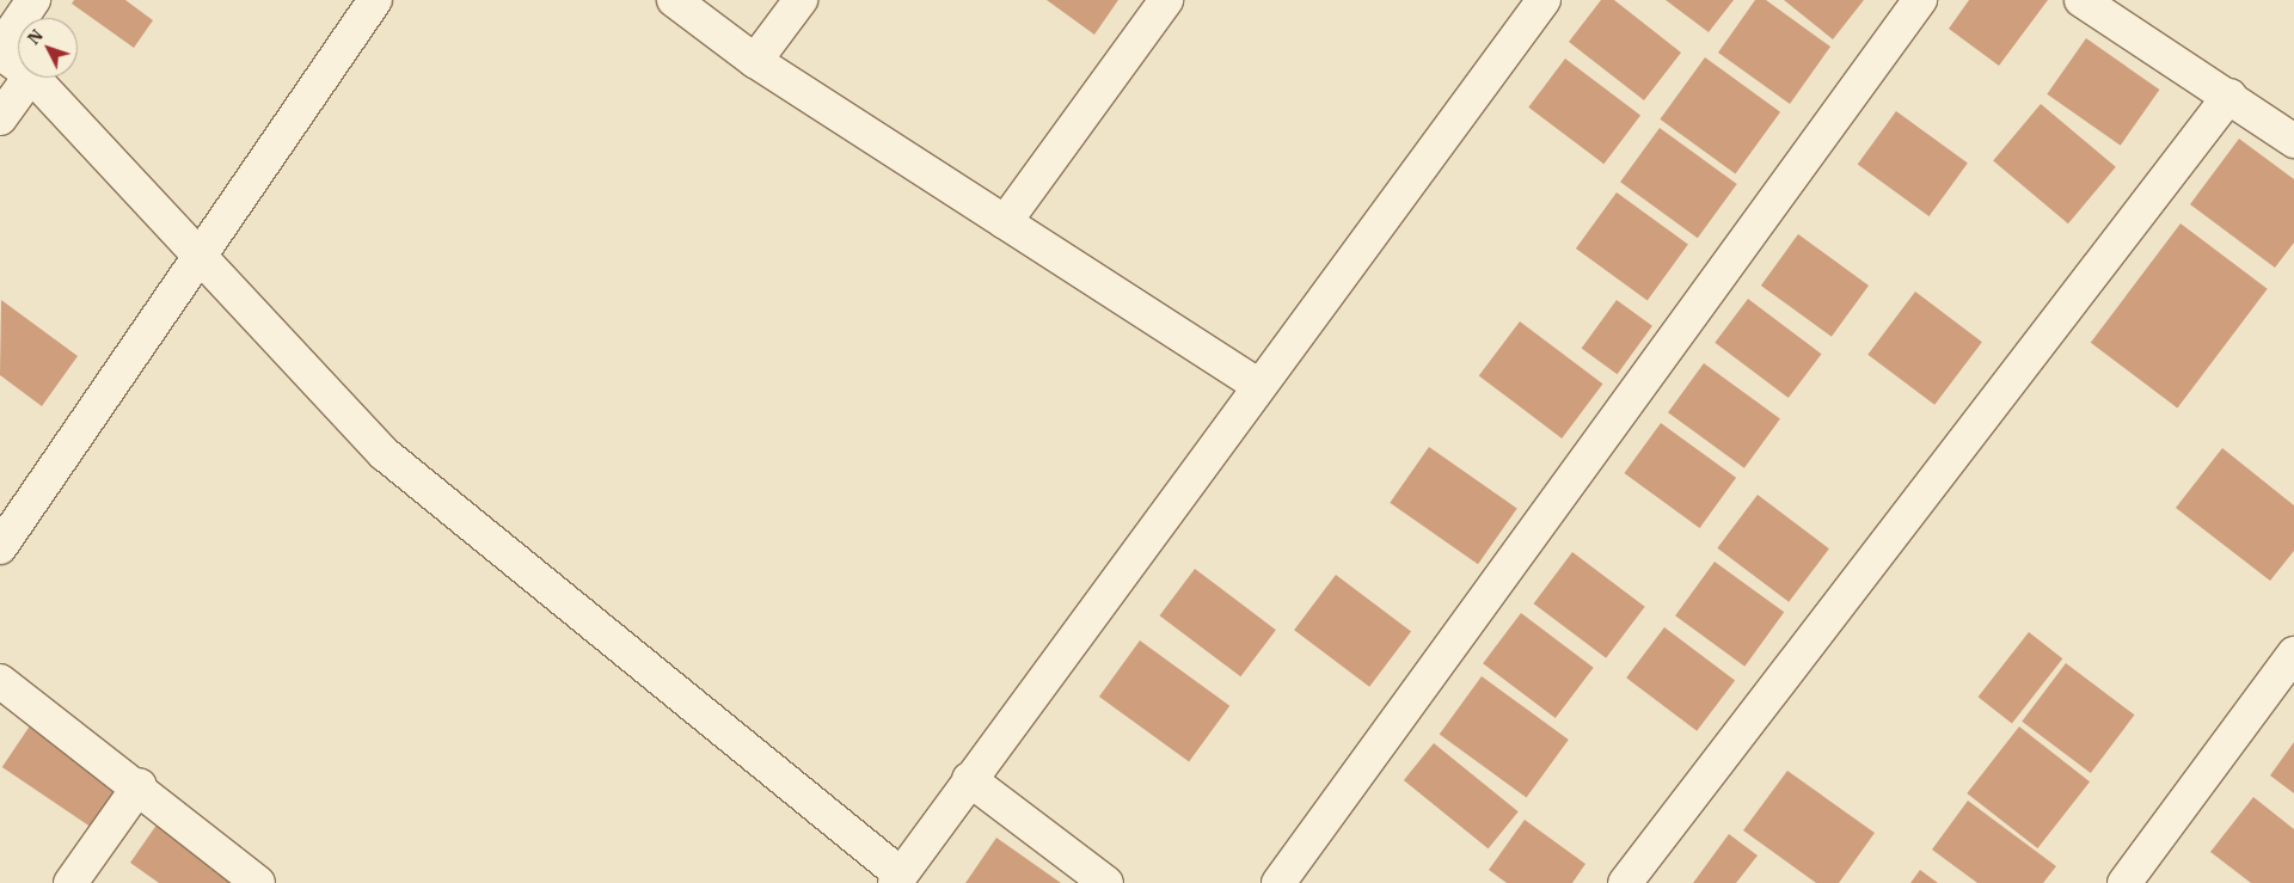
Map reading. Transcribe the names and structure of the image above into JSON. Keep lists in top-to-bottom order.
{
  "north": "top left"
}
